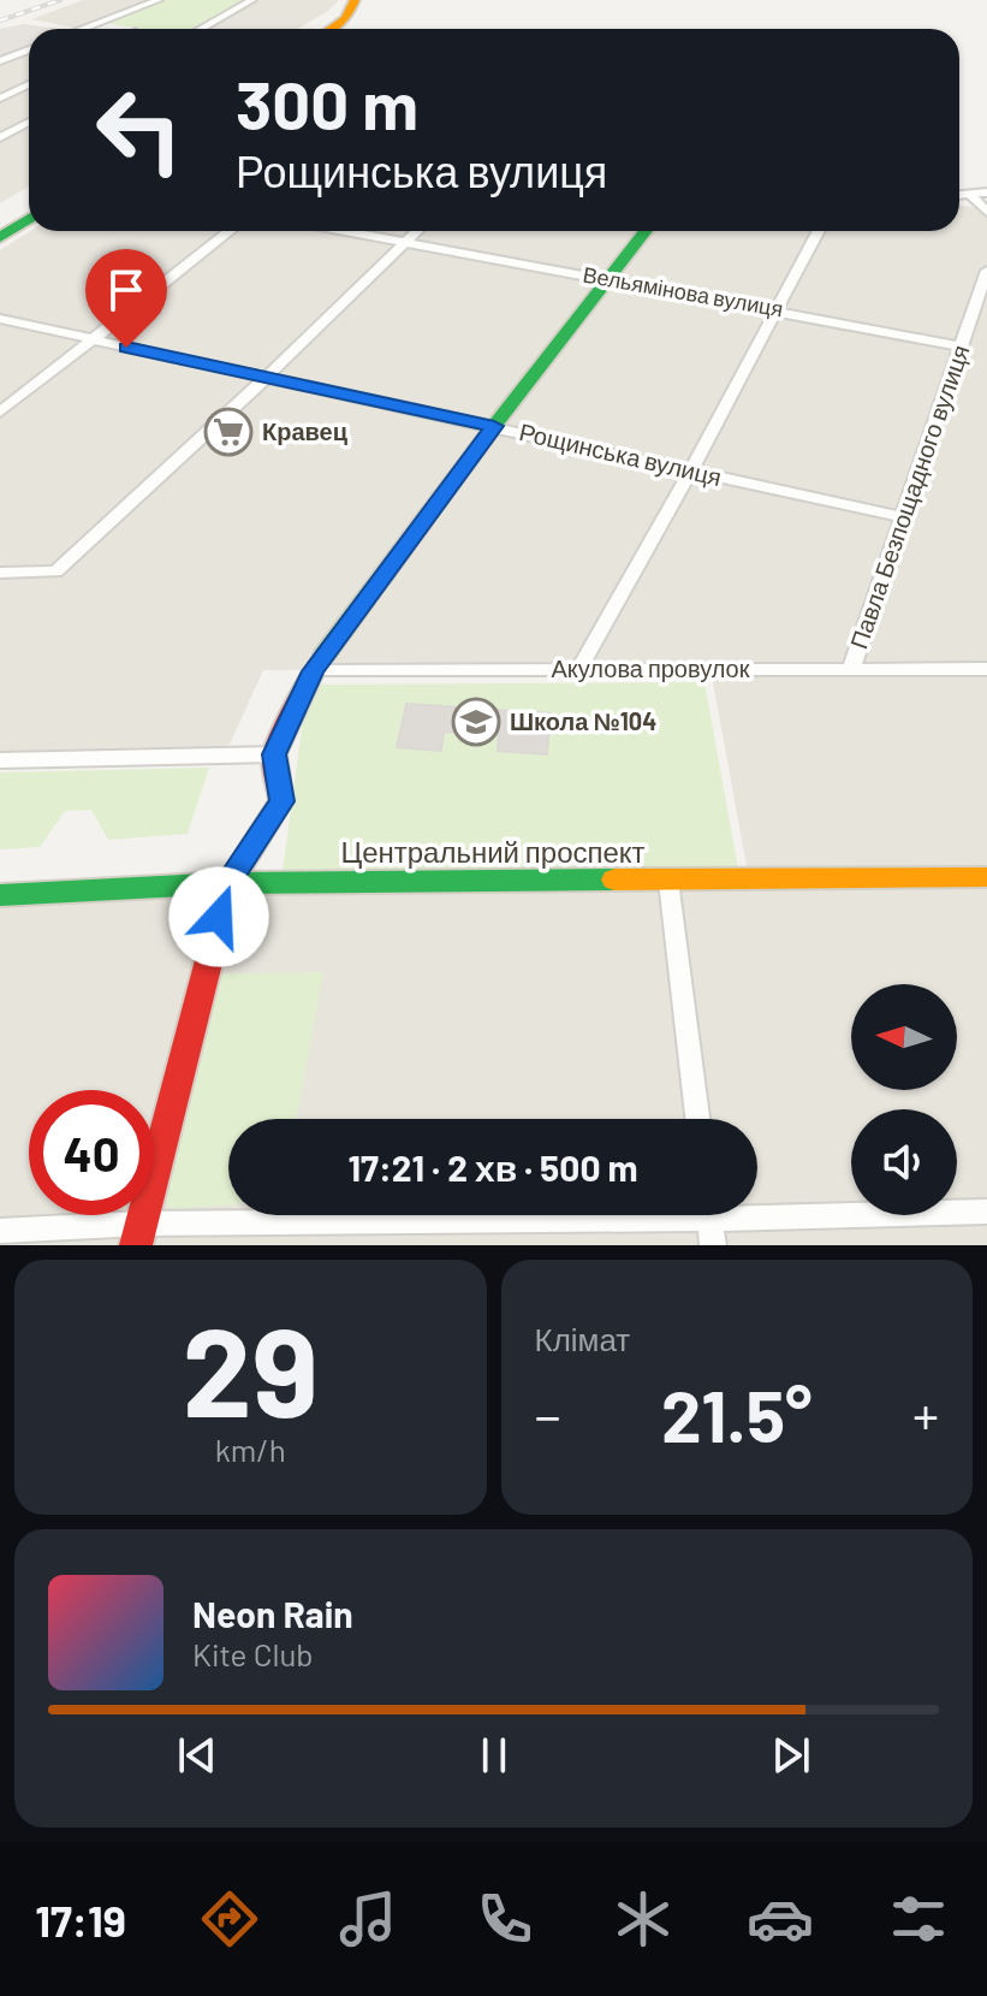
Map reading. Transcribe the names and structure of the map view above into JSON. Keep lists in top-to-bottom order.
{
  "streets": {
    "street": [
      "Вельямінова вулиця",
      "Рощинська вулиця",
      "Павла Безпощадного вулиця",
      "Акулова провулок",
      "Центральний проспект"
    ]
  },
  "crossings": [
    ["Вельямінова вулиця", "Павла Безпощадного вулиця"],
    ["Рощинська вулиця", "Павла Безпощадного вулиця"],
    ["Павла Безпощадного вулиця", "Акулова провулок"]
  ],
  "places": {
    "supermarket": ["Кравец"],
    "school or university": ["Школа №104"]
  },
  "north": "left",
  "page": {
    "turn": ["300 m", "Рощинська вулиця"],
    "limit": "40",
    "trip": "17:21 · 2 хв · 500 m",
    "tile": [
      ["29", "km/h"],
      "Клімат"
    ],
    "heat": ["−", "21.5°", "+"],
    "song": ["Neon Rain", "Kite Club"],
    "tabs": "17:19"
  }
}
